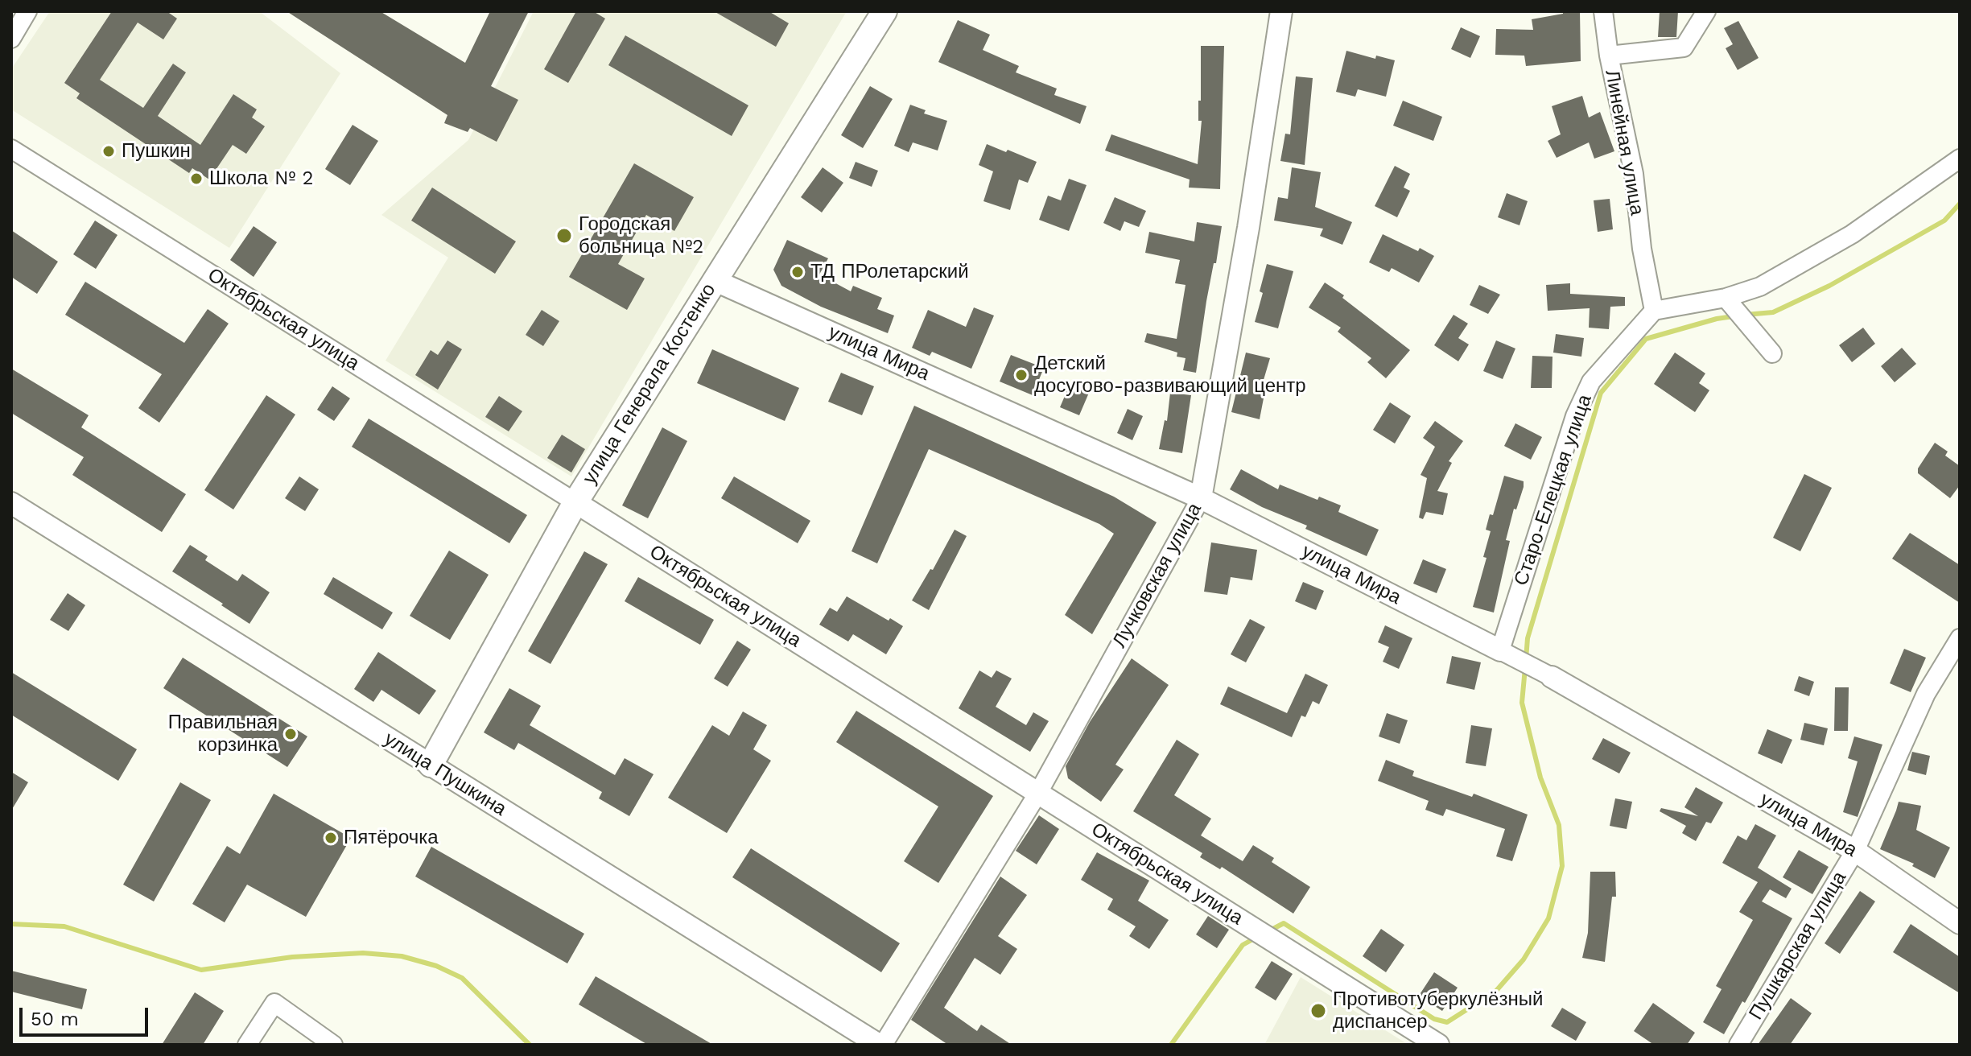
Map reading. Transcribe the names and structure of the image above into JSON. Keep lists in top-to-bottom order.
{
  "streets": {
    "main road": ["улица Генерала Костенко"],
    "street": [
      "Линейная улица",
      "Октябрьская улица",
      "улица Мира",
      "Старо-Елецкая улица",
      "Лучковская улица",
      "улица Пушкина",
      "Пушкарская улица"
    ]
  },
  "crossings": [
    ["Линейная улица", "Старо-Елецкая улица"],
    ["Октябрьская улица", "улица Генерала Костенко"],
    ["Октябрьская улица", "Лучковская улица"],
    ["улица Мира", "улица Генерала Костенко"],
    ["улица Мира", "Старо-Елецкая улица"],
    ["улица Мира", "Лучковская улица"],
    ["улица Мира", "Пушкарская улица"],
    ["улица Генерала Костенко", "улица Пушкина"],
    ["Лучковская улица", "улица Пушкина"]
  ],
  "places": [
    "Пушкин",
    "Школа № 2",
    "Городская больница №2",
    "ТД ПРолетарский",
    "Детский досугово-развивающий центр",
    "Правильная корзинка",
    "Пятёрочка",
    "Противотуберкулёзный диспансер"
  ],
  "scale_bar": "50 m"
}
